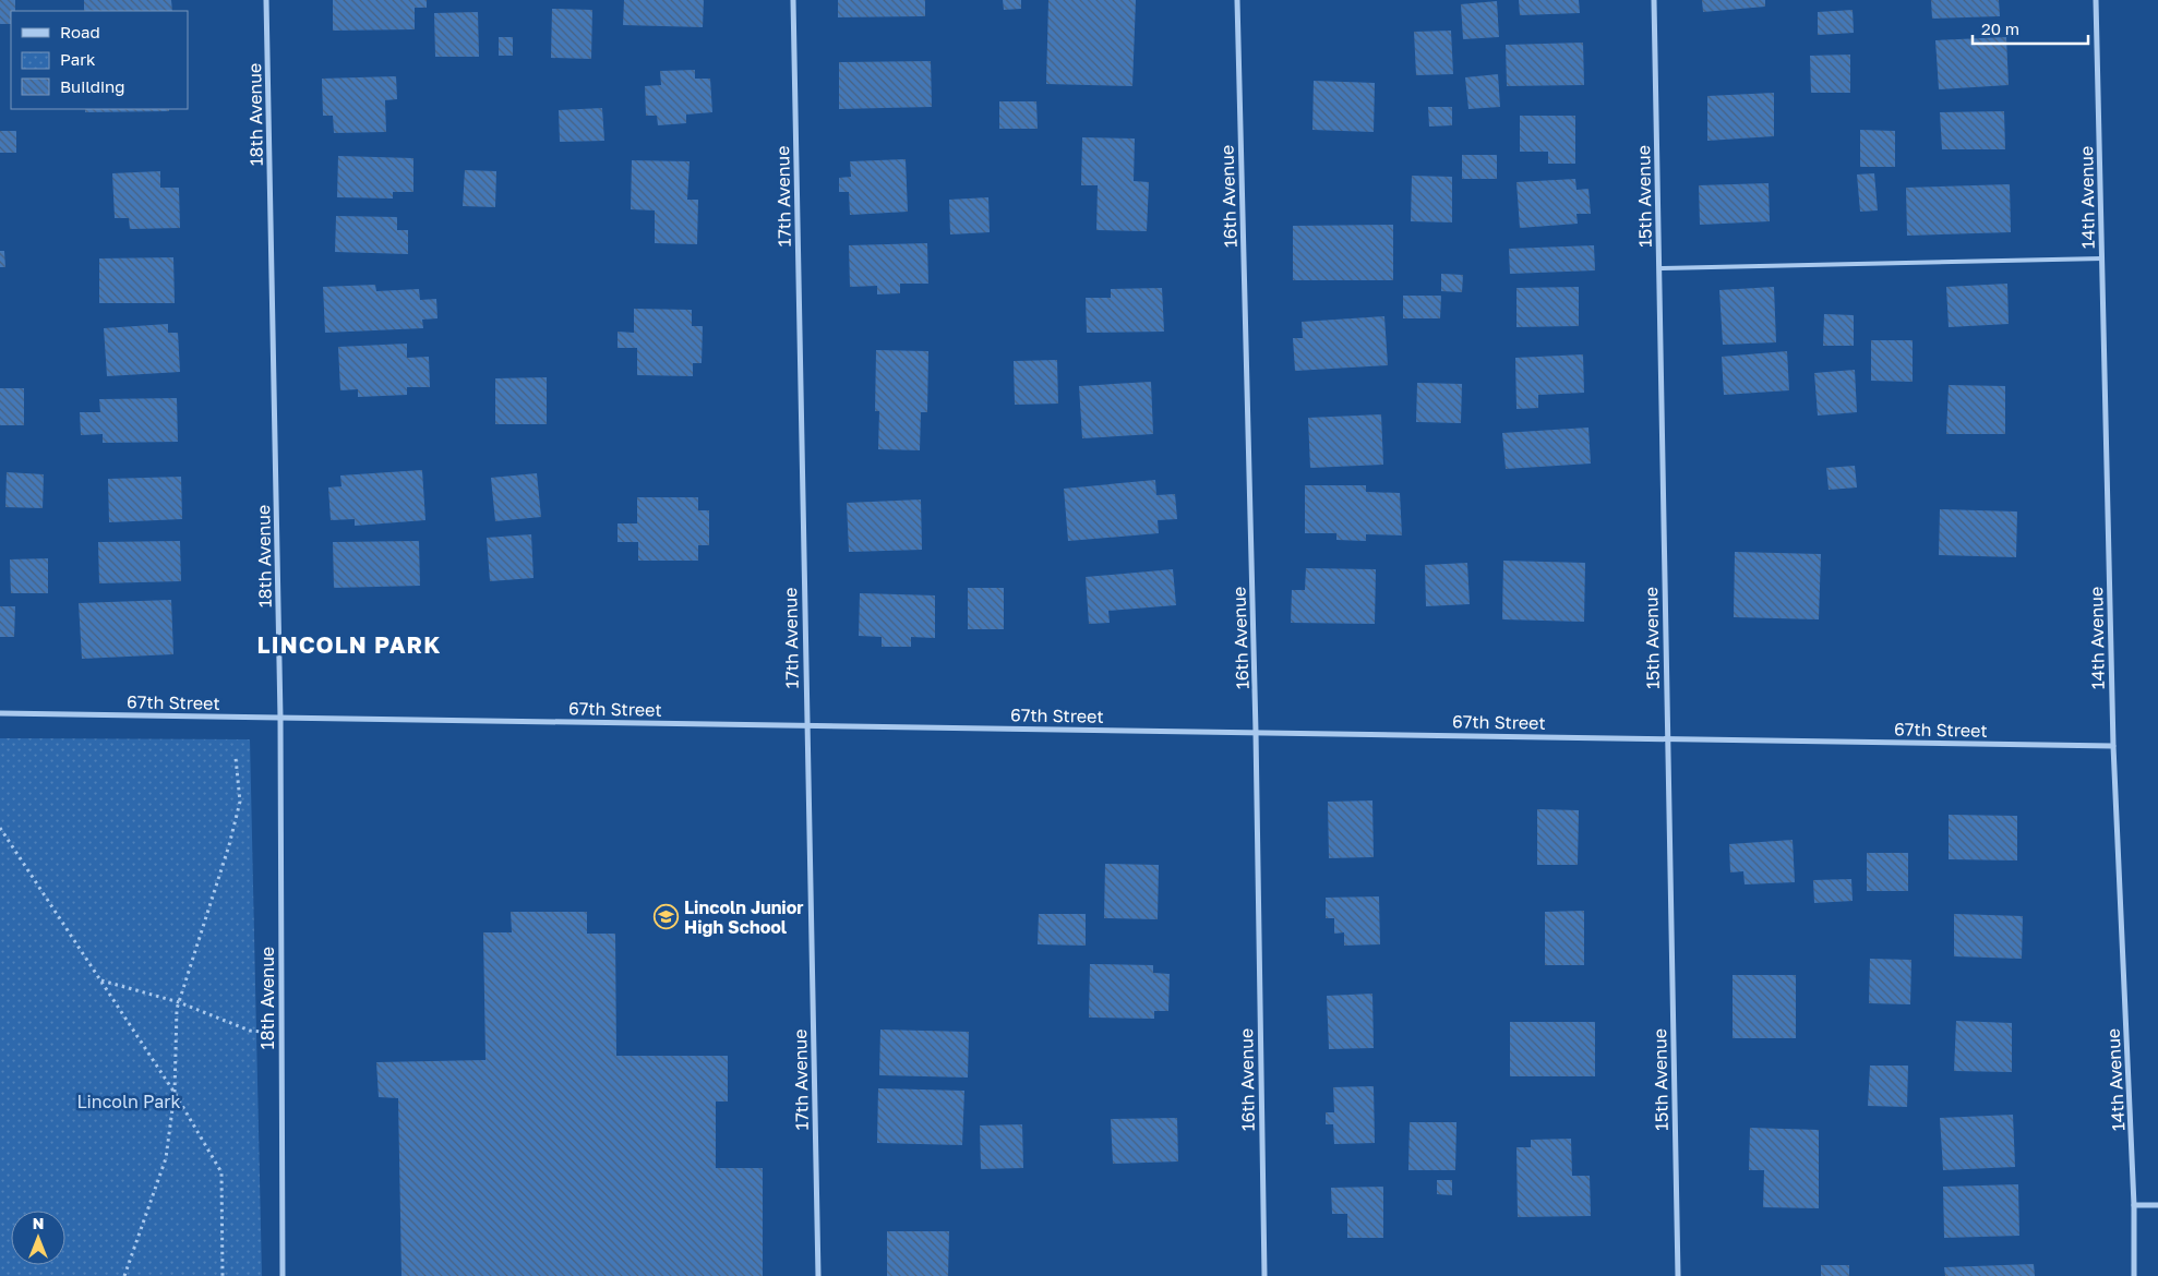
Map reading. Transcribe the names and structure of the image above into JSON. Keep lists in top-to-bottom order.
{
  "streets": {
    "street": [
      "18th Avenue",
      "17th Avenue",
      "16th Avenue",
      "15th Avenue",
      "14th Avenue",
      "67th Street"
    ]
  },
  "crossings": [
    ["18th Avenue", "67th Street"],
    ["17th Avenue", "67th Street"],
    ["16th Avenue", "67th Street"],
    ["15th Avenue", "67th Street"],
    ["14th Avenue", "67th Street"]
  ],
  "districts": ["LINCOLN PARK"],
  "parks": ["Lincoln Park"],
  "places": {
    "school or university": ["Lincoln Junior High School"]
  },
  "legend": ["Road", "Park", "Building"],
  "scale_bar": "20 m",
  "north": "top"
}
